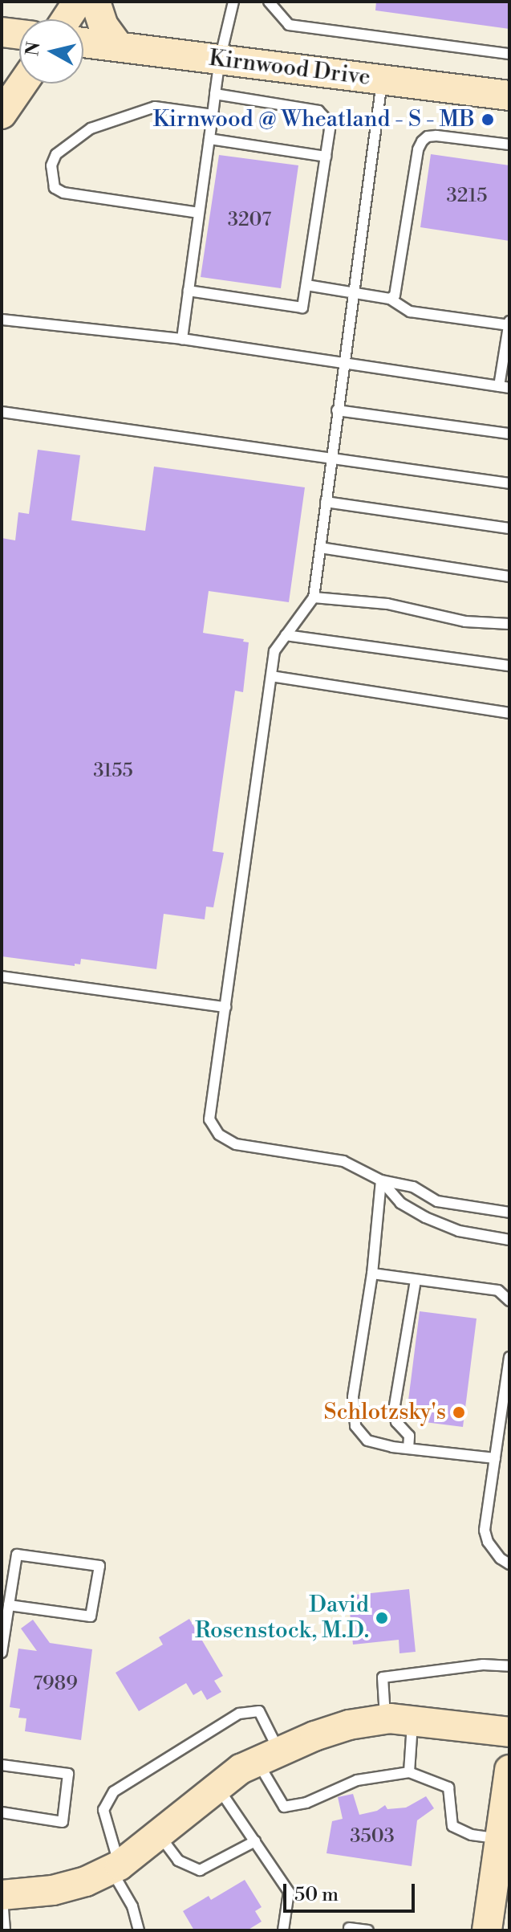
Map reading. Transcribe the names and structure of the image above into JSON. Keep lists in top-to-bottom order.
{
  "streets": {
    "street": ["Kirnwood Drive"]
  },
  "places": ["Kirnwood @ Wheatland - S - MB", "Schlotzsky's", "David Rosenstock, M.D."],
  "house_numbers": [
    "3215",
    "3207",
    "3155",
    "7989",
    "3503"
  ],
  "scale_bar": "50 m",
  "north": "left"
}
